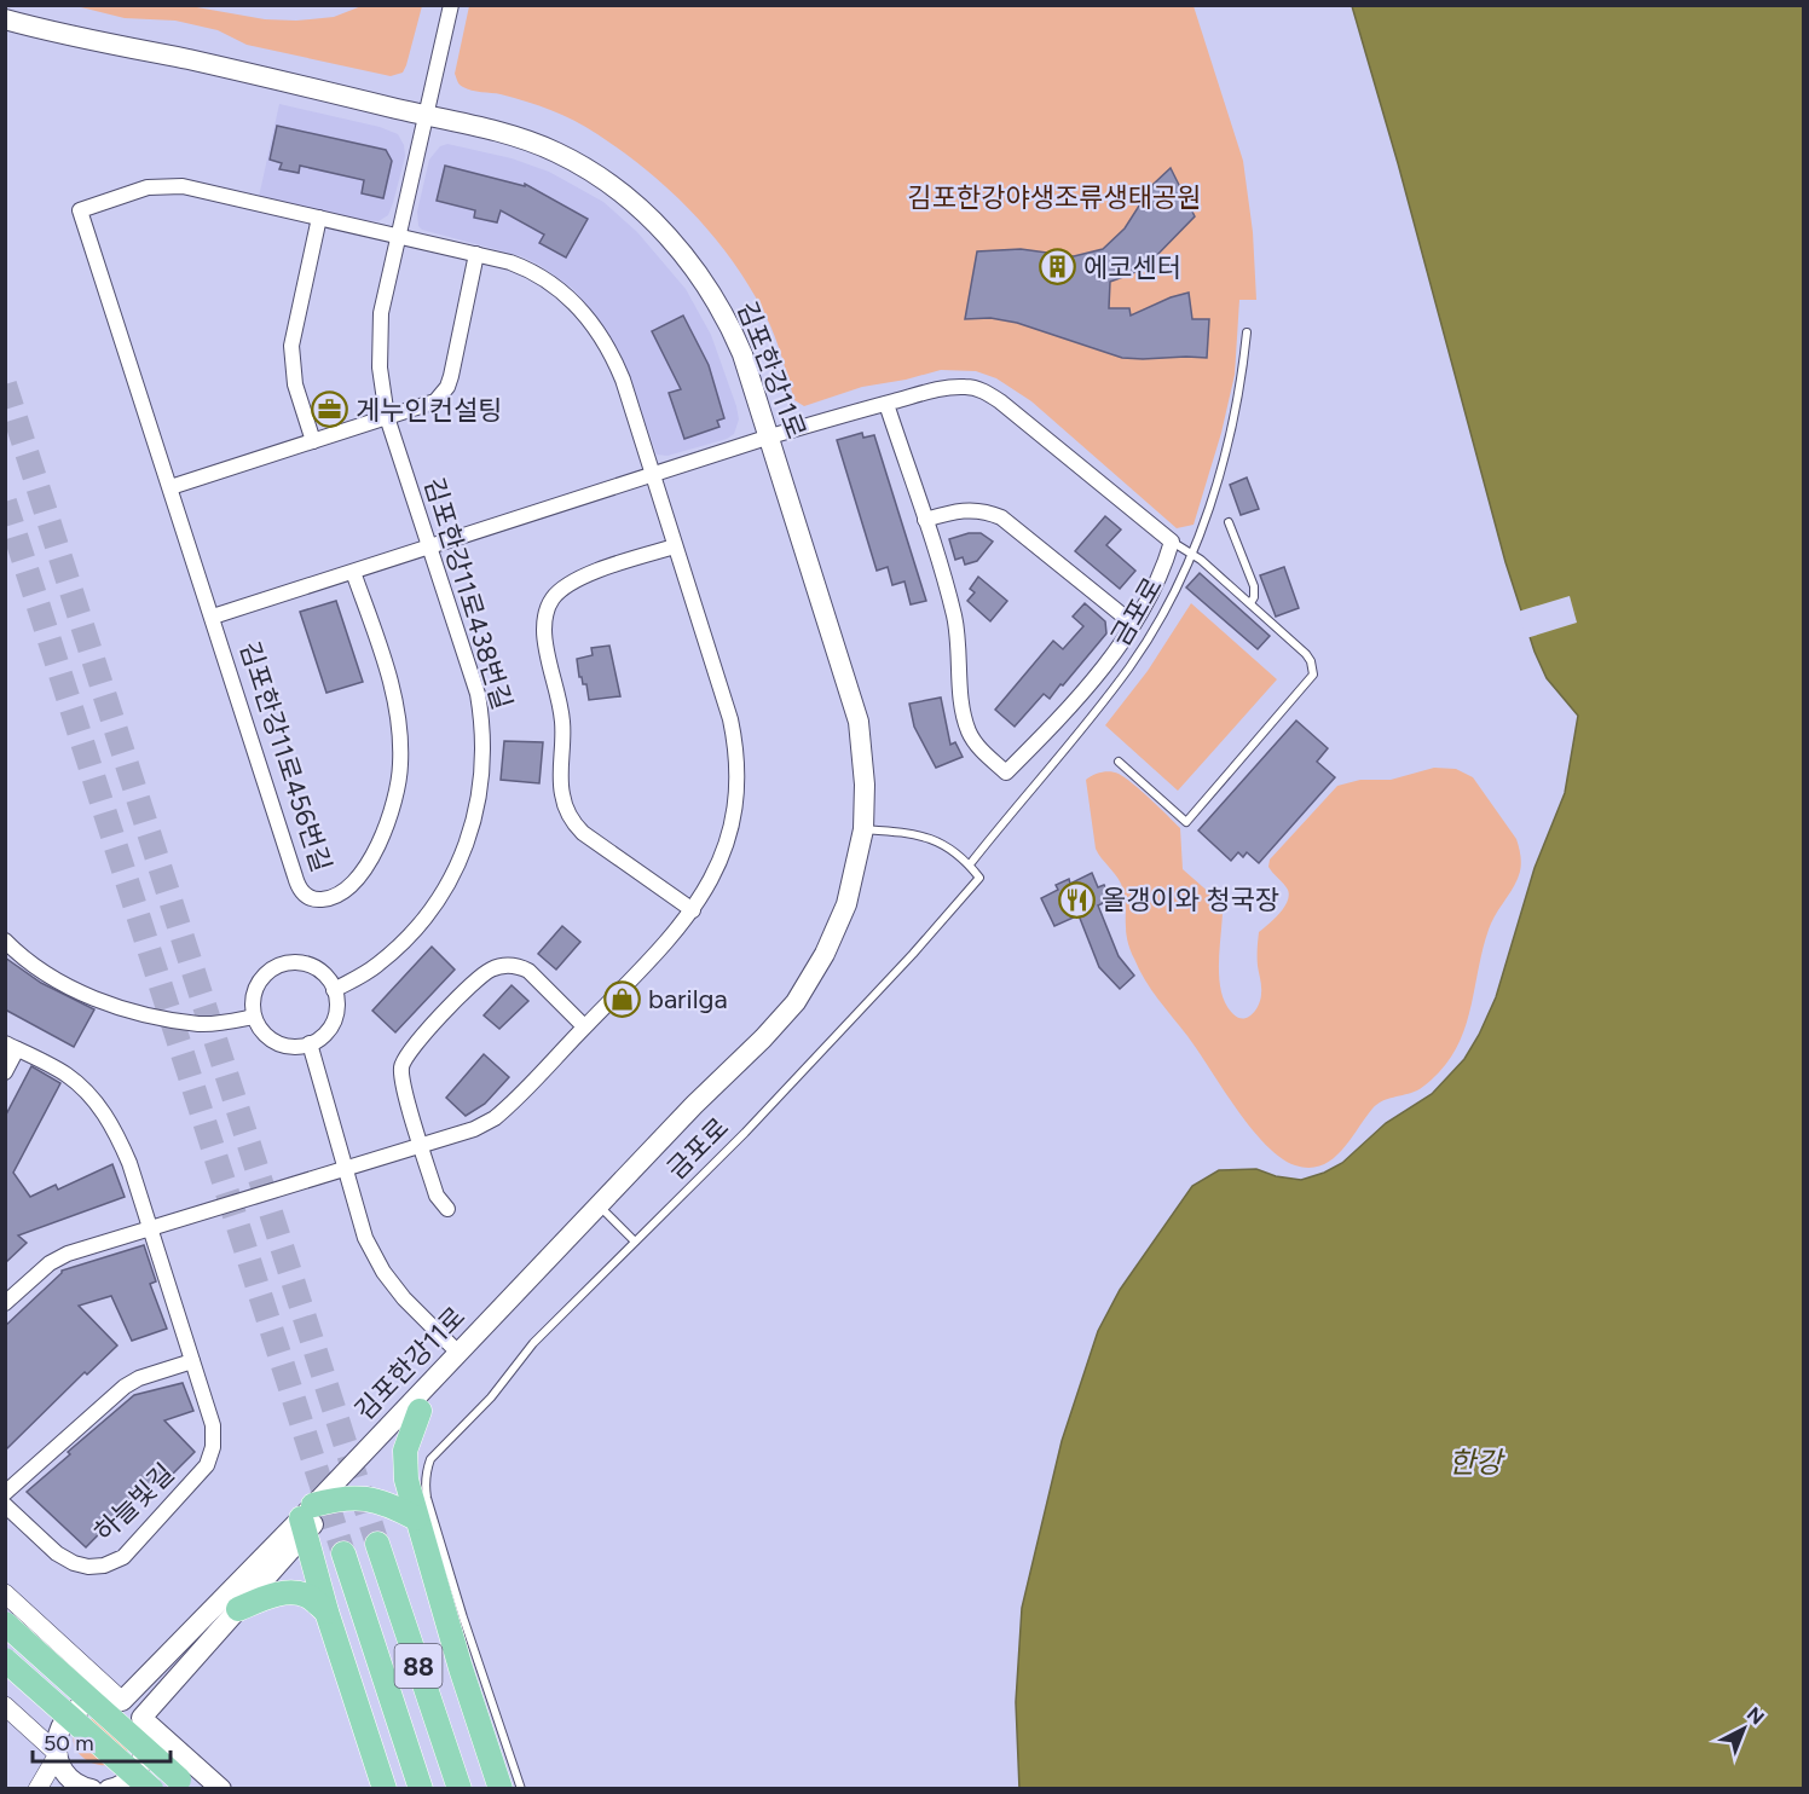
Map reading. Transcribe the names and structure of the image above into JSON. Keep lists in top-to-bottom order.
{
  "streets": {
    "highway": ["88"],
    "main road": ["김포한강11로"],
    "street": ["김포한강11로438번길", "김포한강11로456번길", "하늘빛길"],
    "lane": ["금포로"]
  },
  "crossings": [
    ["김포한강11로", "김포한강11로438번길"],
    ["김포한강11로", "김포한강11로456번길"],
    ["김포한강11로438번길", "김포한강11로456번길"]
  ],
  "water": ["한강"],
  "parks": ["김포한강야생조류생태공원"],
  "places": {
    "building": ["에코센터"],
    "office": ["게누인컨설팅"],
    "restaurant": ["올갱이와 청국장"],
    "shop": ["barilga"]
  },
  "scale_bar": "50 m",
  "north": "top right"
}
